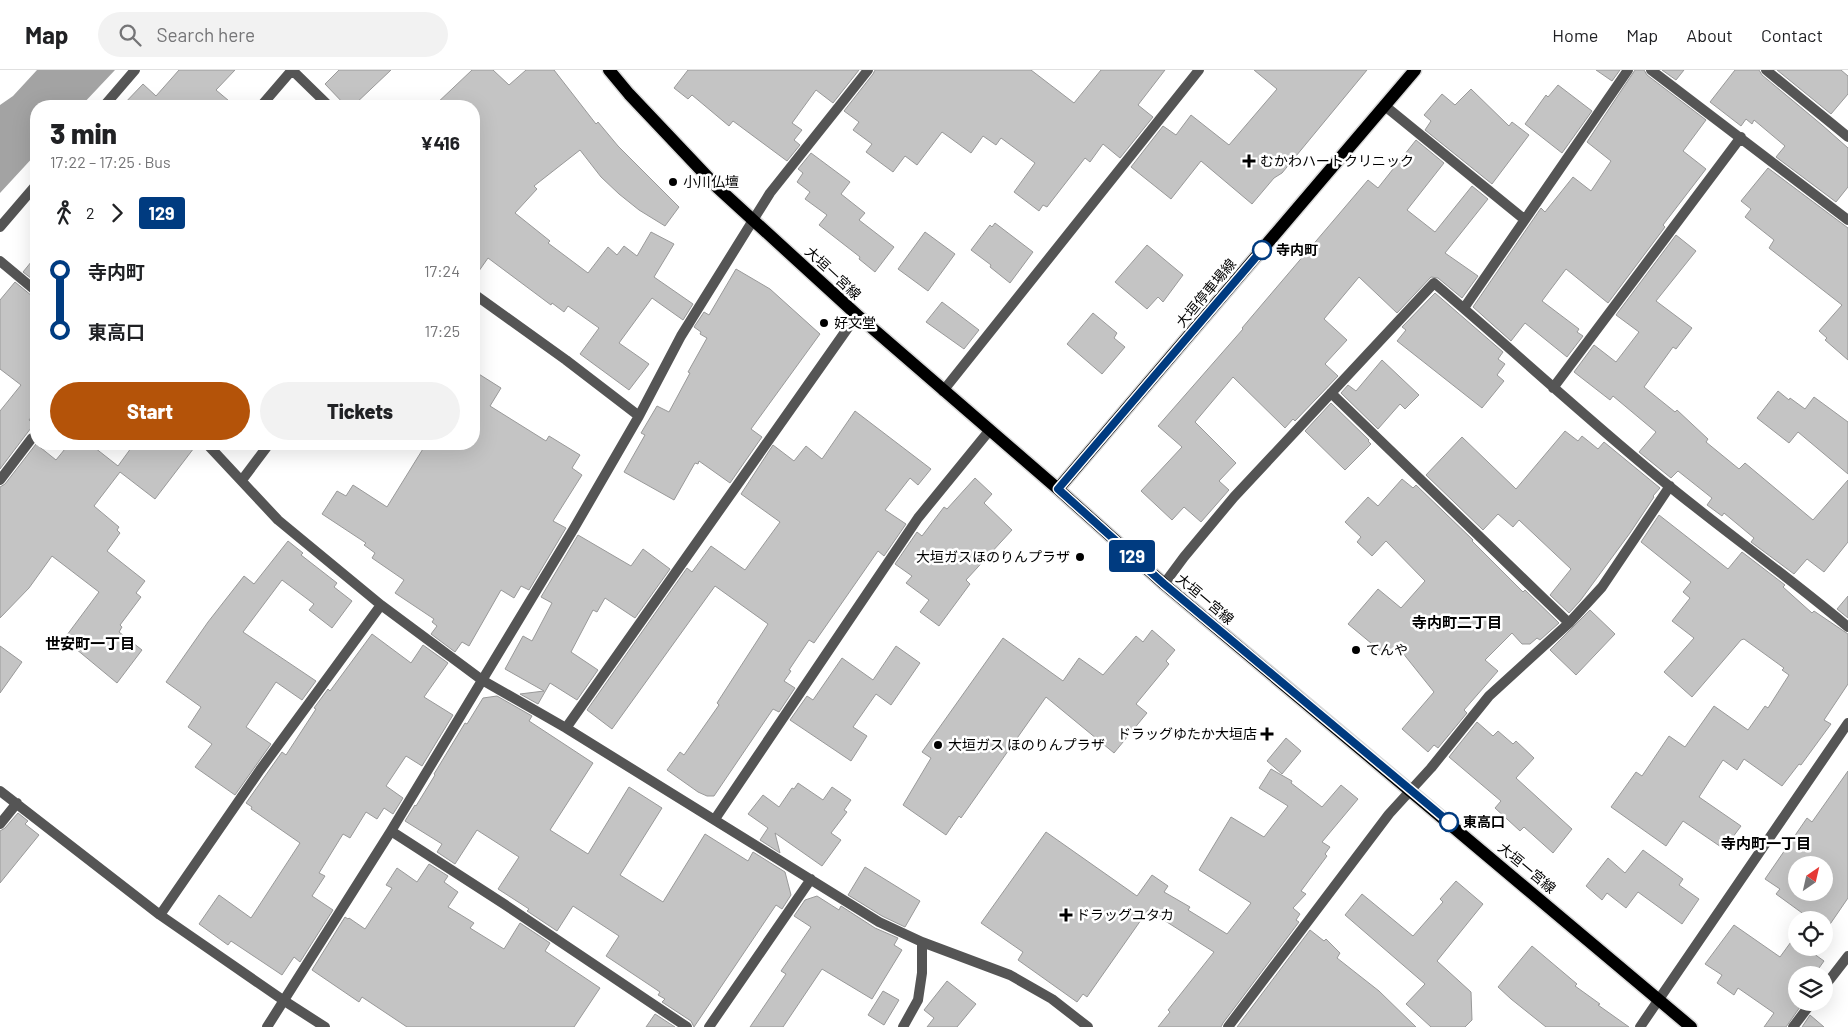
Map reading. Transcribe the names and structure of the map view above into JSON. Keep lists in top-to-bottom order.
{
  "streets": {
    "main road": ["大垣一宮線", "大垣停車場線"]
  },
  "crossings": [
    ["大垣一宮線", "大垣停車場線"]
  ],
  "districts": ["寺内町二丁目", "世安町一丁目", "寺内町一丁目"],
  "places": {
    "health": ["むかわハートクリニック", "ドラッグゆたか大垣店", "ドラッグユタカ"],
    "other": [
      "小川仏壇",
      "寺内町",
      "好文堂",
      "大垣ガスほのりんプラザ",
      "てんや",
      "大垣ガス ほのりんプラザ",
      "東高口"
    ]
  },
  "lines": ["bus line 129"],
  "north": "top right",
  "page": {
    "header": "Map",
    "search": "Search here",
    "nav": [
      "Home",
      "Map",
      "About",
      "Contact"
    ],
    "on_map": "129",
    "heading": ["3 min", "17:22 – 17:25 · Bus", "¥416"],
    "legs": ["2", "129"],
    "list": [
      {
        "name": "寺内町",
        "value": "17:24"
      },
      {
        "name": "東高口",
        "value": "17:25"
      }
    ],
    "buttons": ["Start", "Tickets"]
  }
}
